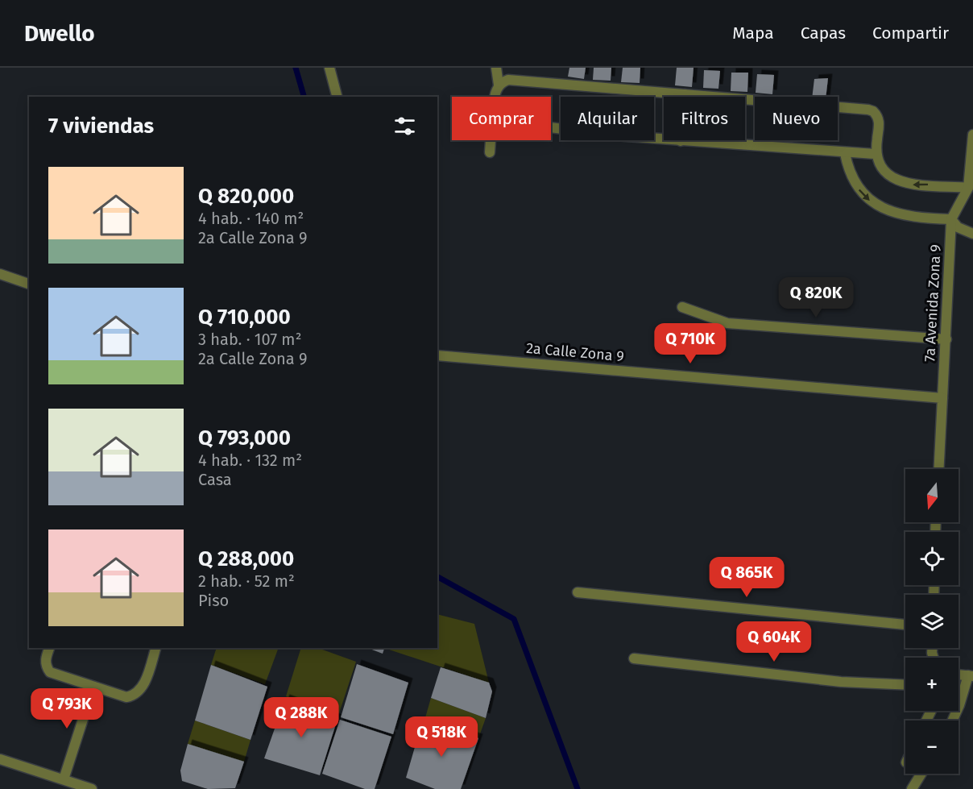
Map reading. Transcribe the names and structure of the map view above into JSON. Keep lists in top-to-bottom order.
{
  "streets": {
    "street": ["7a Avenida Zona 9", "2a Calle Zona 9"]
  },
  "crossings": [
    ["7a Avenida Zona 9", "2a Calle Zona 9"]
  ],
  "north": "bottom",
  "page": {
    "header": "Dwello",
    "nav": ["Mapa", "Capas", "Compartir"],
    "chip": [
      "Comprar",
      "Alquilar",
      "Filtros",
      "Nuevo"
    ],
    "heading": "7 viviendas",
    "list": [
      {
        "name": "Q 820,000",
        "note": "4 hab. · 140 m² · 2a Calle Zona 9"
      },
      {
        "name": "Q 710,000",
        "note": "3 hab. · 107 m² · 2a Calle Zona 9"
      },
      {
        "name": "Q 793,000",
        "note": "4 hab. · 132 m² · Casa"
      },
      {
        "name": "Q 288,000",
        "note": "2 hab. · 52 m² · Piso"
      }
    ],
    "price": [
      "Q 820K",
      "Q 710K",
      "Q 865K",
      "Q 604K",
      "Q 793K",
      "Q 288K",
      "Q 518K"
    ],
    "map_buttons": ["+", "−"]
  }
}
